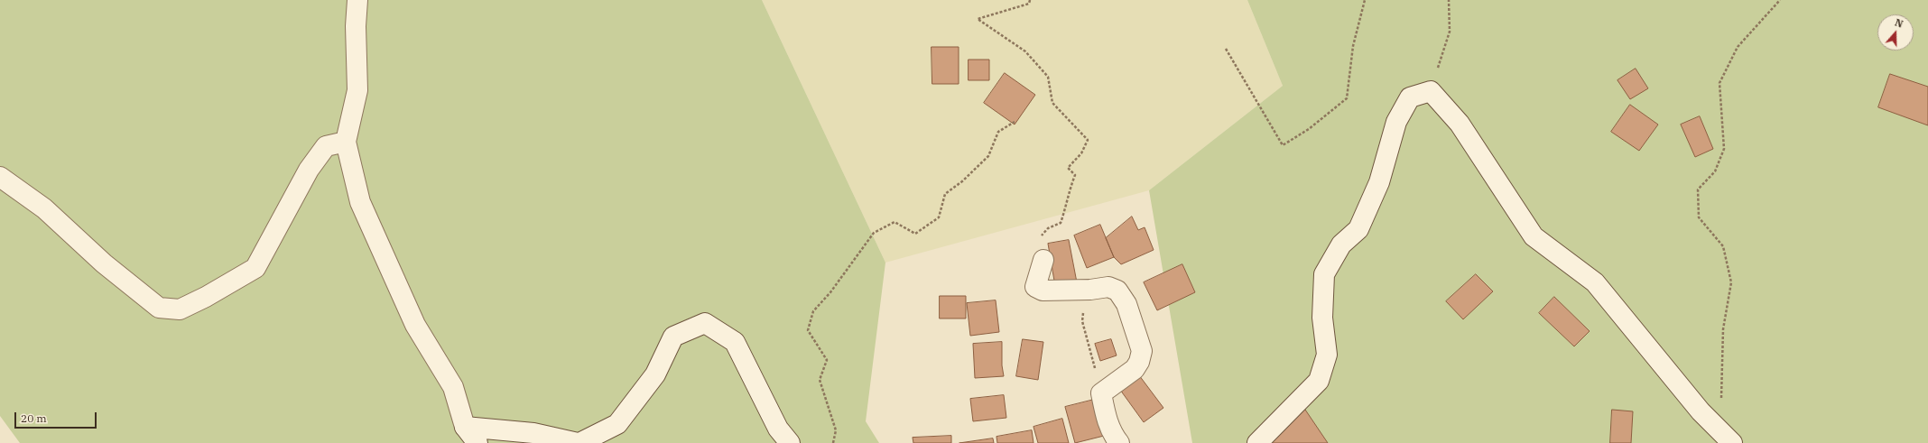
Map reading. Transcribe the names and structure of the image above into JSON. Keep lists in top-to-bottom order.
{
  "scale_bar": "20 m",
  "north": "top"
}
